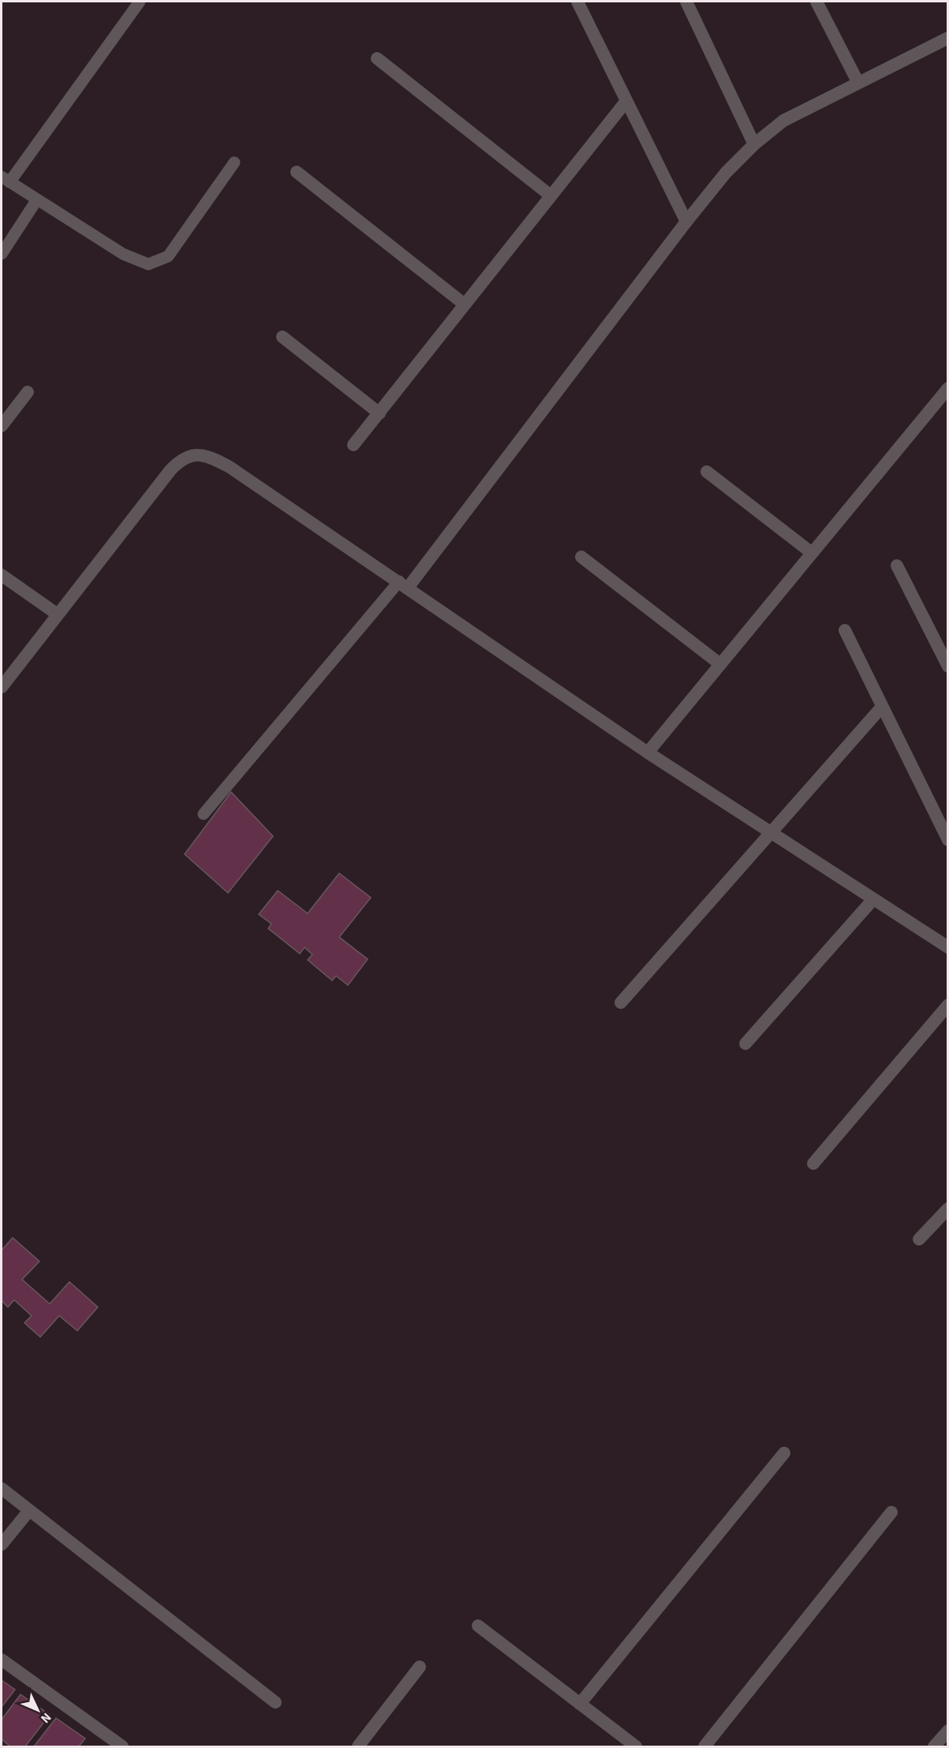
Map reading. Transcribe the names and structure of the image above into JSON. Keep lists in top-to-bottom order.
{
  "north": "bottom right"
}
